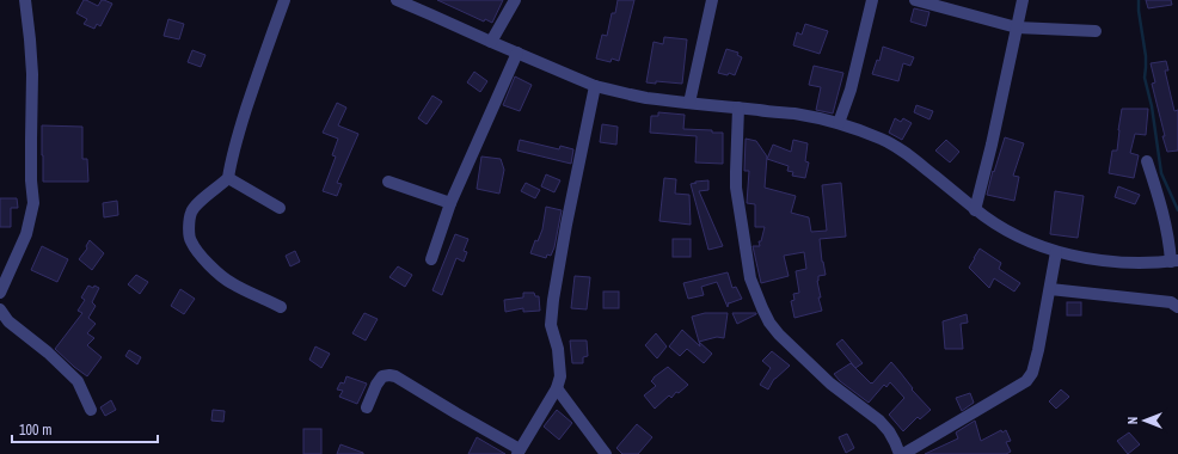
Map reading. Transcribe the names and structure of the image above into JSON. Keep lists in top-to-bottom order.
{
  "scale_bar": "100 m",
  "north": "left"
}
